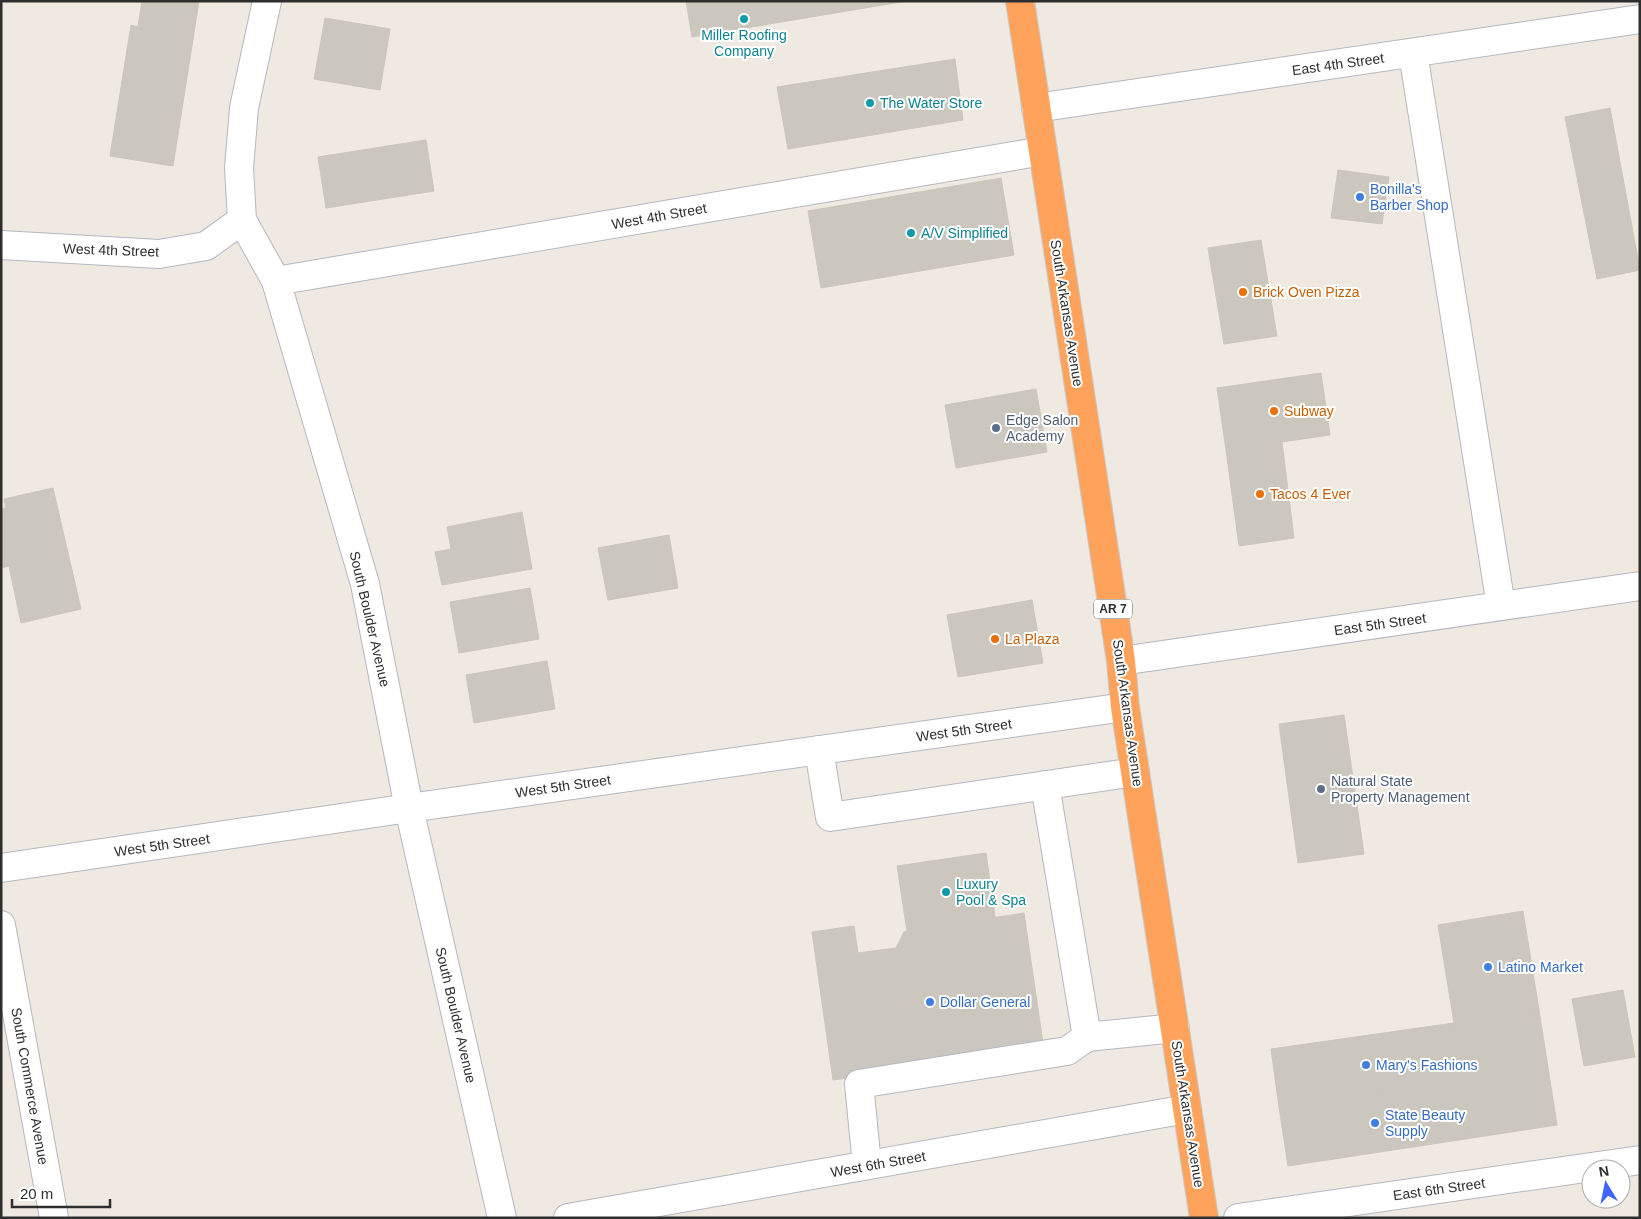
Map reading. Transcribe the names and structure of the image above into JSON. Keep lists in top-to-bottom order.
{
  "streets": {
    "highway": ["South Arkansas Avenue", "AR 7"],
    "street": [
      "East 4th Street",
      "West 4th Street",
      "South Boulder Avenue",
      "East 5th Street",
      "West 5th Street",
      "South Commerce Avenue",
      "West 6th Street",
      "East 6th Street"
    ]
  },
  "crossings": [
    ["East 4th Street", "South Arkansas Avenue"],
    ["West 4th Street", "South Arkansas Avenue"],
    ["West 4th Street", "South Boulder Avenue"],
    ["South Arkansas Avenue", "East 5th Street"],
    ["South Arkansas Avenue", "West 5th Street"],
    ["South Arkansas Avenue", "West 6th Street"],
    ["South Boulder Avenue", "West 5th Street"]
  ],
  "places": [
    "Miller Roofing Company",
    "The Water Store",
    "Bonilla's Barber Shop",
    "A/V Simplified",
    "Brick Oven Pizza",
    "Subway",
    "Edge Salon Academy",
    "Tacos 4 Ever",
    "La Plaza",
    "Natural State Property Management",
    "Luxury Pool & Spa",
    "Latino Market",
    "Dollar General",
    "Mary's Fashions",
    "State Beauty Supply"
  ],
  "scale_bar": "20 m",
  "north": "top"
}
